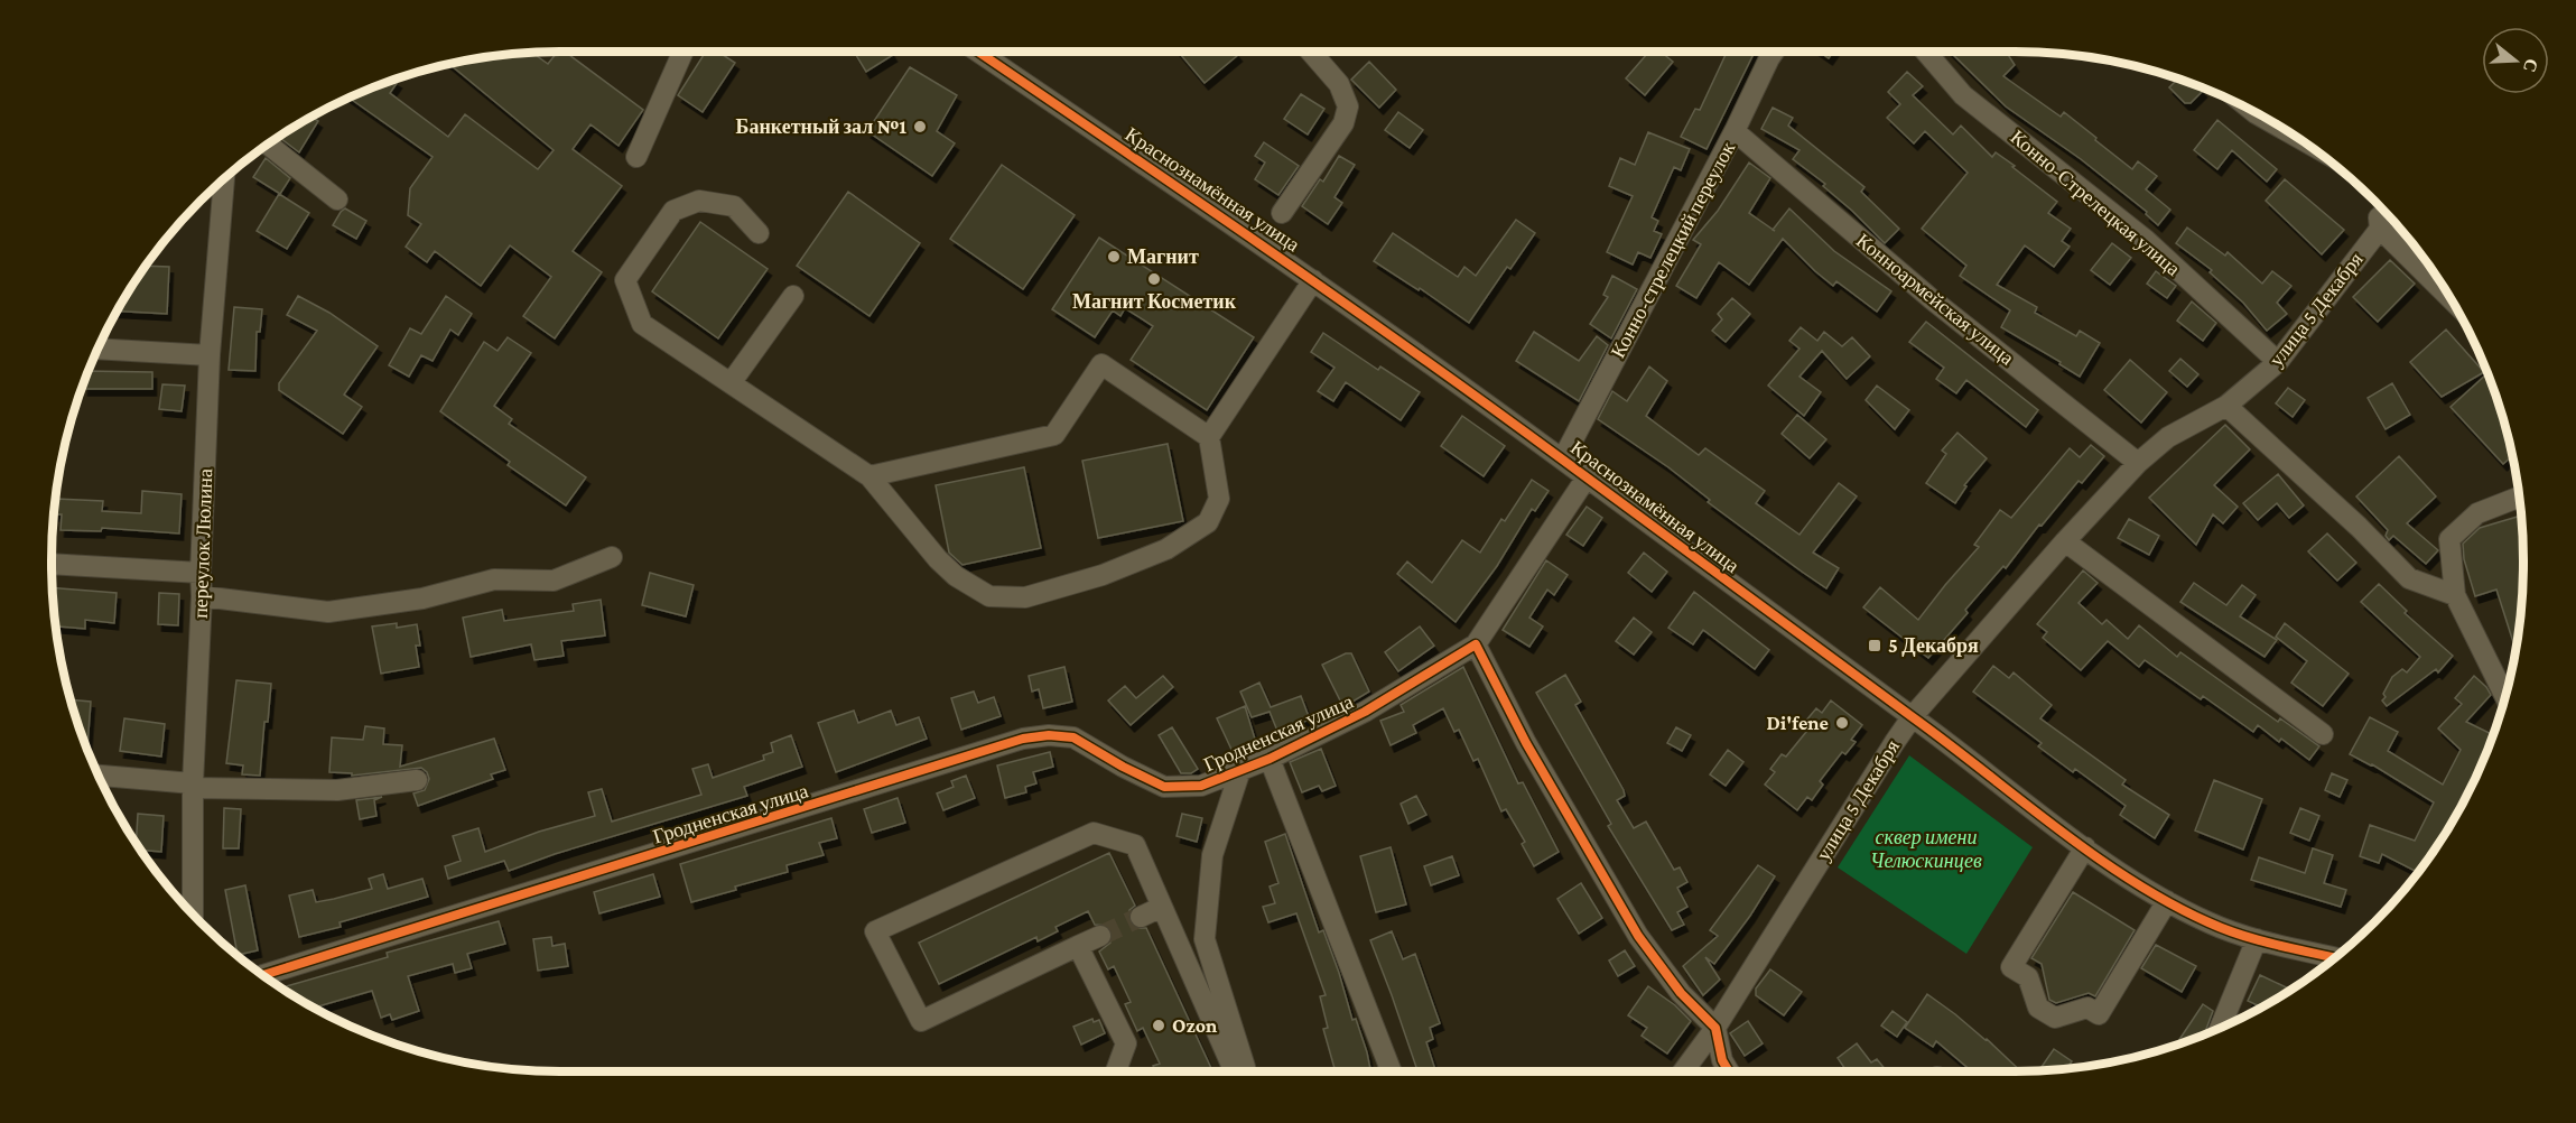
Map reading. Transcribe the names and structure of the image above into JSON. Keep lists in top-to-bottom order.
{
  "streets": {
    "street": [
      "Краснознамённая улица",
      "Конно-Стрелецкая улица",
      "Конно-стрелецкий переулок",
      "Конноармейская улица",
      "улица 5 Декабря",
      "переулок Люлина",
      "Гродненская улица"
    ]
  },
  "crossings": [
    ["Краснознамённая улица", "Конно-стрелецкий переулок"],
    ["Краснознамённая улица", "улица 5 Декабря"],
    ["Конно-Стрелецкая улица", "улица 5 Декабря"],
    ["Конно-стрелецкий переулок", "Конноармейская улица"],
    ["Конноармейская улица", "улица 5 Декабря"]
  ],
  "parks": ["сквер имени Челюскинцев"],
  "places": {
    "other": [
      "Банкетный зал №1",
      "Магнит",
      "Магнит Косметик",
      "Di'fene",
      "Ozon"
    ],
    "transit": ["5 Декабря"]
  },
  "north": "right"
}
